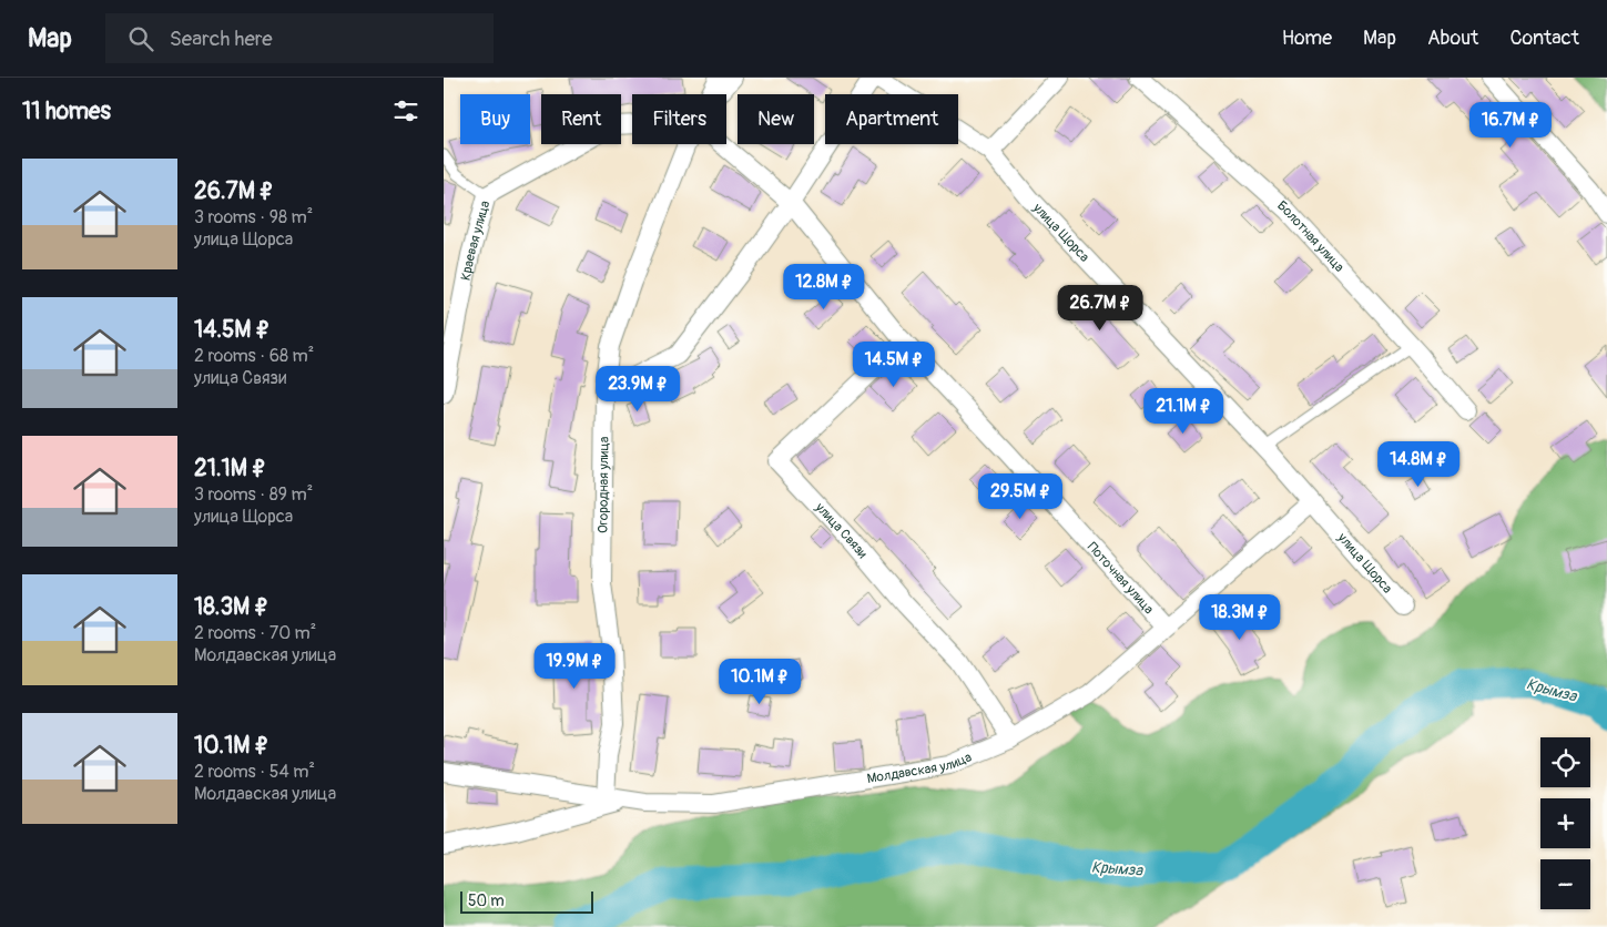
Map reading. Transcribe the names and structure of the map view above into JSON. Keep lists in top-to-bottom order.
{
  "streets": {
    "street": [
      "улица Щорса",
      "Болотная улица",
      "Краевая улица",
      "Огородная улица",
      "улица Связи",
      "Поточная улица",
      "Молдавская улица"
    ]
  },
  "crossings": [
    ["улица Щорса", "Молдавская улица"],
    ["Огородная улица", "Молдавская улица"],
    ["улица Связи", "Поточная улица"],
    ["улица Связи", "Молдавская улица"],
    ["Поточная улица", "Молдавская улица"]
  ],
  "water": ["Крымза"],
  "scale_bar": "50 m",
  "page": {
    "header": "Map",
    "search": "Search here",
    "nav": [
      "Home",
      "Map",
      "About",
      "Contact"
    ],
    "heading": "11 homes",
    "chip": [
      "Buy",
      "Rent",
      "Filters",
      "New",
      "Apartment"
    ],
    "price": [
      "16.7M ₽",
      "12.8M ₽",
      "26.7M ₽",
      "14.5M ₽",
      "23.9M ₽",
      "21.1M ₽",
      "14.8M ₽",
      "29.5M ₽",
      "18.3M ₽",
      "19.9M ₽",
      "10.1M ₽"
    ],
    "list": [
      {
        "name": "26.7M ₽",
        "note": "3 rooms · 98 m² · улица Щорса"
      },
      {
        "name": "14.5M ₽",
        "note": "2 rooms · 68 m² · улица Связи"
      },
      {
        "name": "21.1M ₽",
        "note": "3 rooms · 89 m² · улица Щорса"
      },
      {
        "name": "18.3M ₽",
        "note": "2 rooms · 70 m² · Молдавская улица"
      },
      {
        "name": "10.1M ₽",
        "note": "2 rooms · 54 m² · Молдавская улица"
      }
    ],
    "map_buttons": ["+", "−"],
    "scale": "50 m"
  }
}
